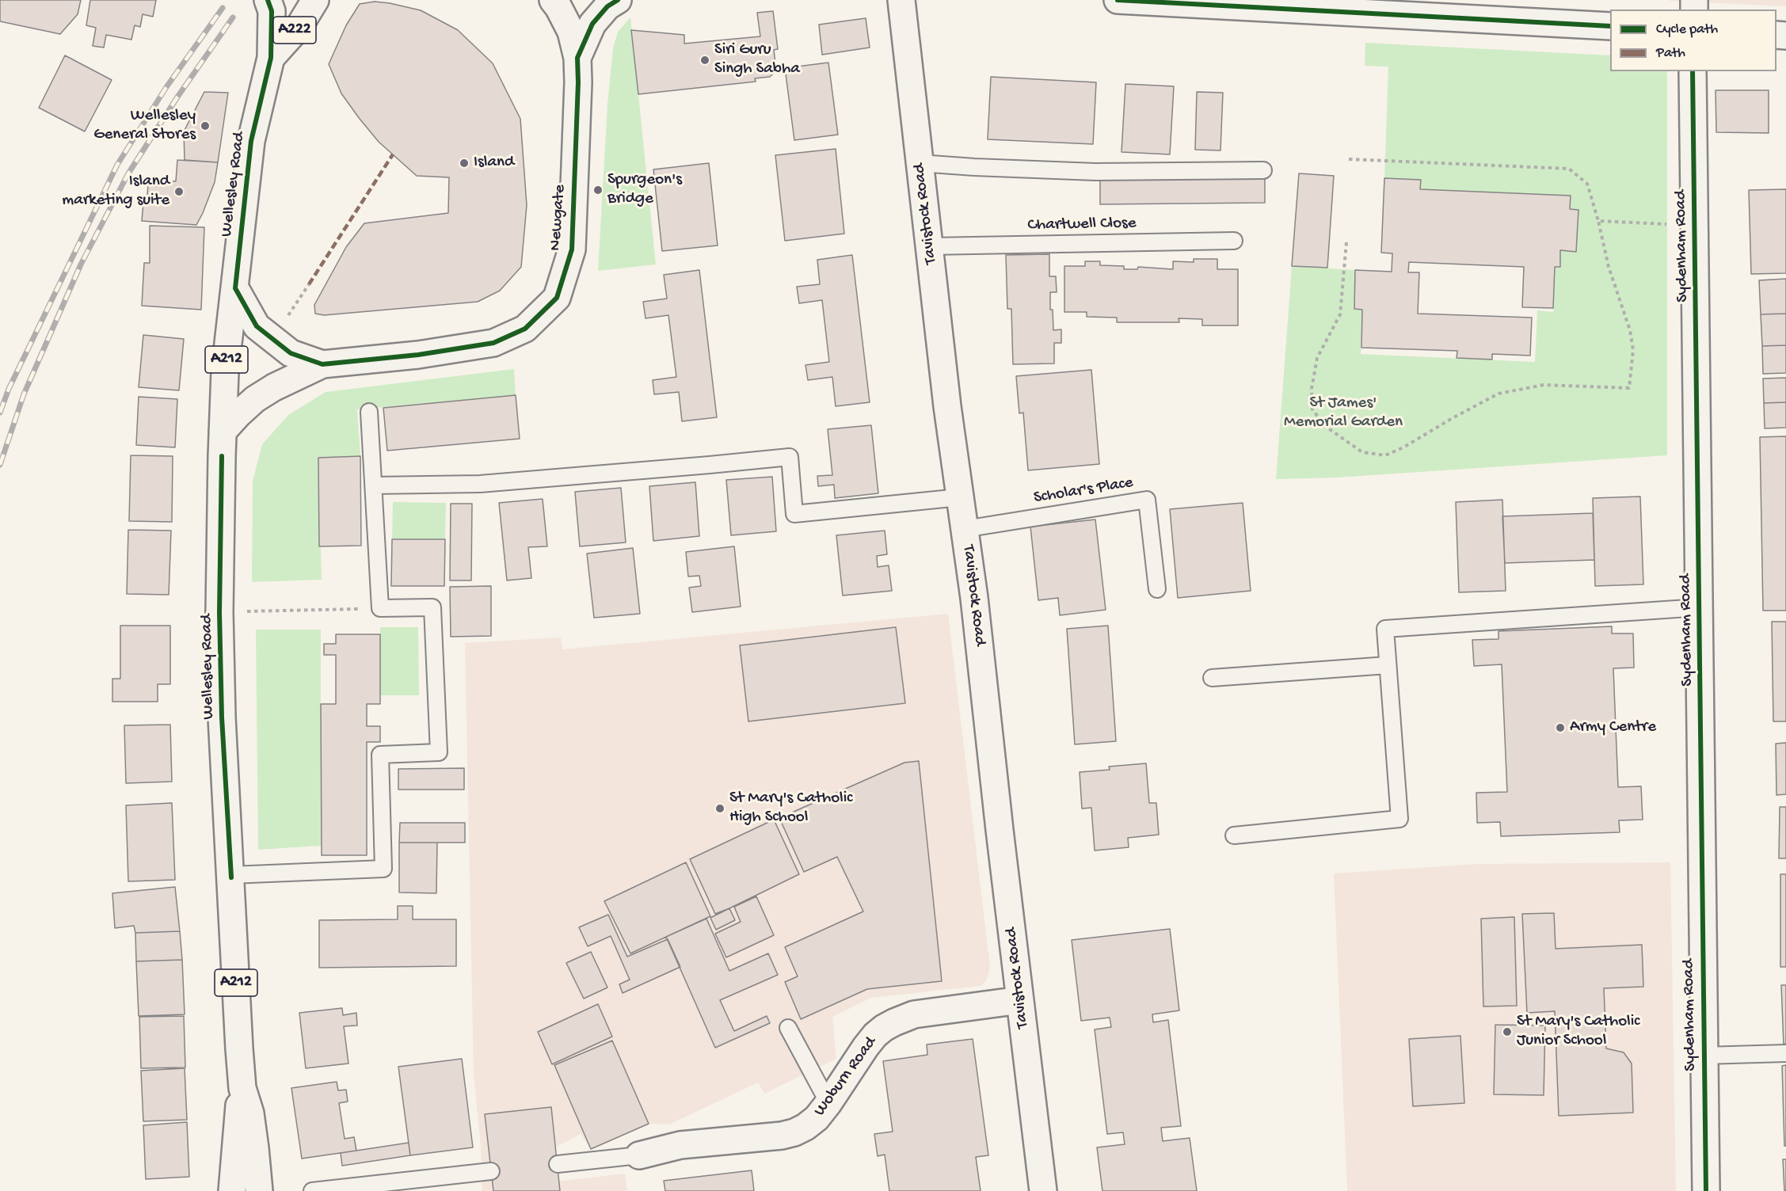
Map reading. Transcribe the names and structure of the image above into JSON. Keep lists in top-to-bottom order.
{
  "streets": {
    "street": [
      "A222",
      "Wellesley Road",
      "Tavistock Road",
      "Newgate",
      "Sydenham Road",
      "A212",
      "Woburn Road"
    ],
    "lane": ["Chartwell Close", "Scholar's Place"]
  },
  "crossings": [
    ["A222", "Wellesley Road"],
    ["A222", "A212"],
    ["Wellesley Road", "A212"],
    ["Tavistock Road", "Chartwell Close"],
    ["Tavistock Road", "Scholar's Place"],
    ["Tavistock Road", "Woburn Road"],
    ["Newgate", "A212"]
  ],
  "parks": ["St James' Memorial Garden"],
  "places": [
    "Siri Guru Singh Sabha",
    "Wellesley General Stores",
    "Island",
    "Spurgeon's Bridge",
    "Island marketing suite",
    "Army Centre",
    "St Mary's Catholic High School",
    "St Mary's Catholic Junior School"
  ],
  "legend": ["Cycle path", "Path"]
}
